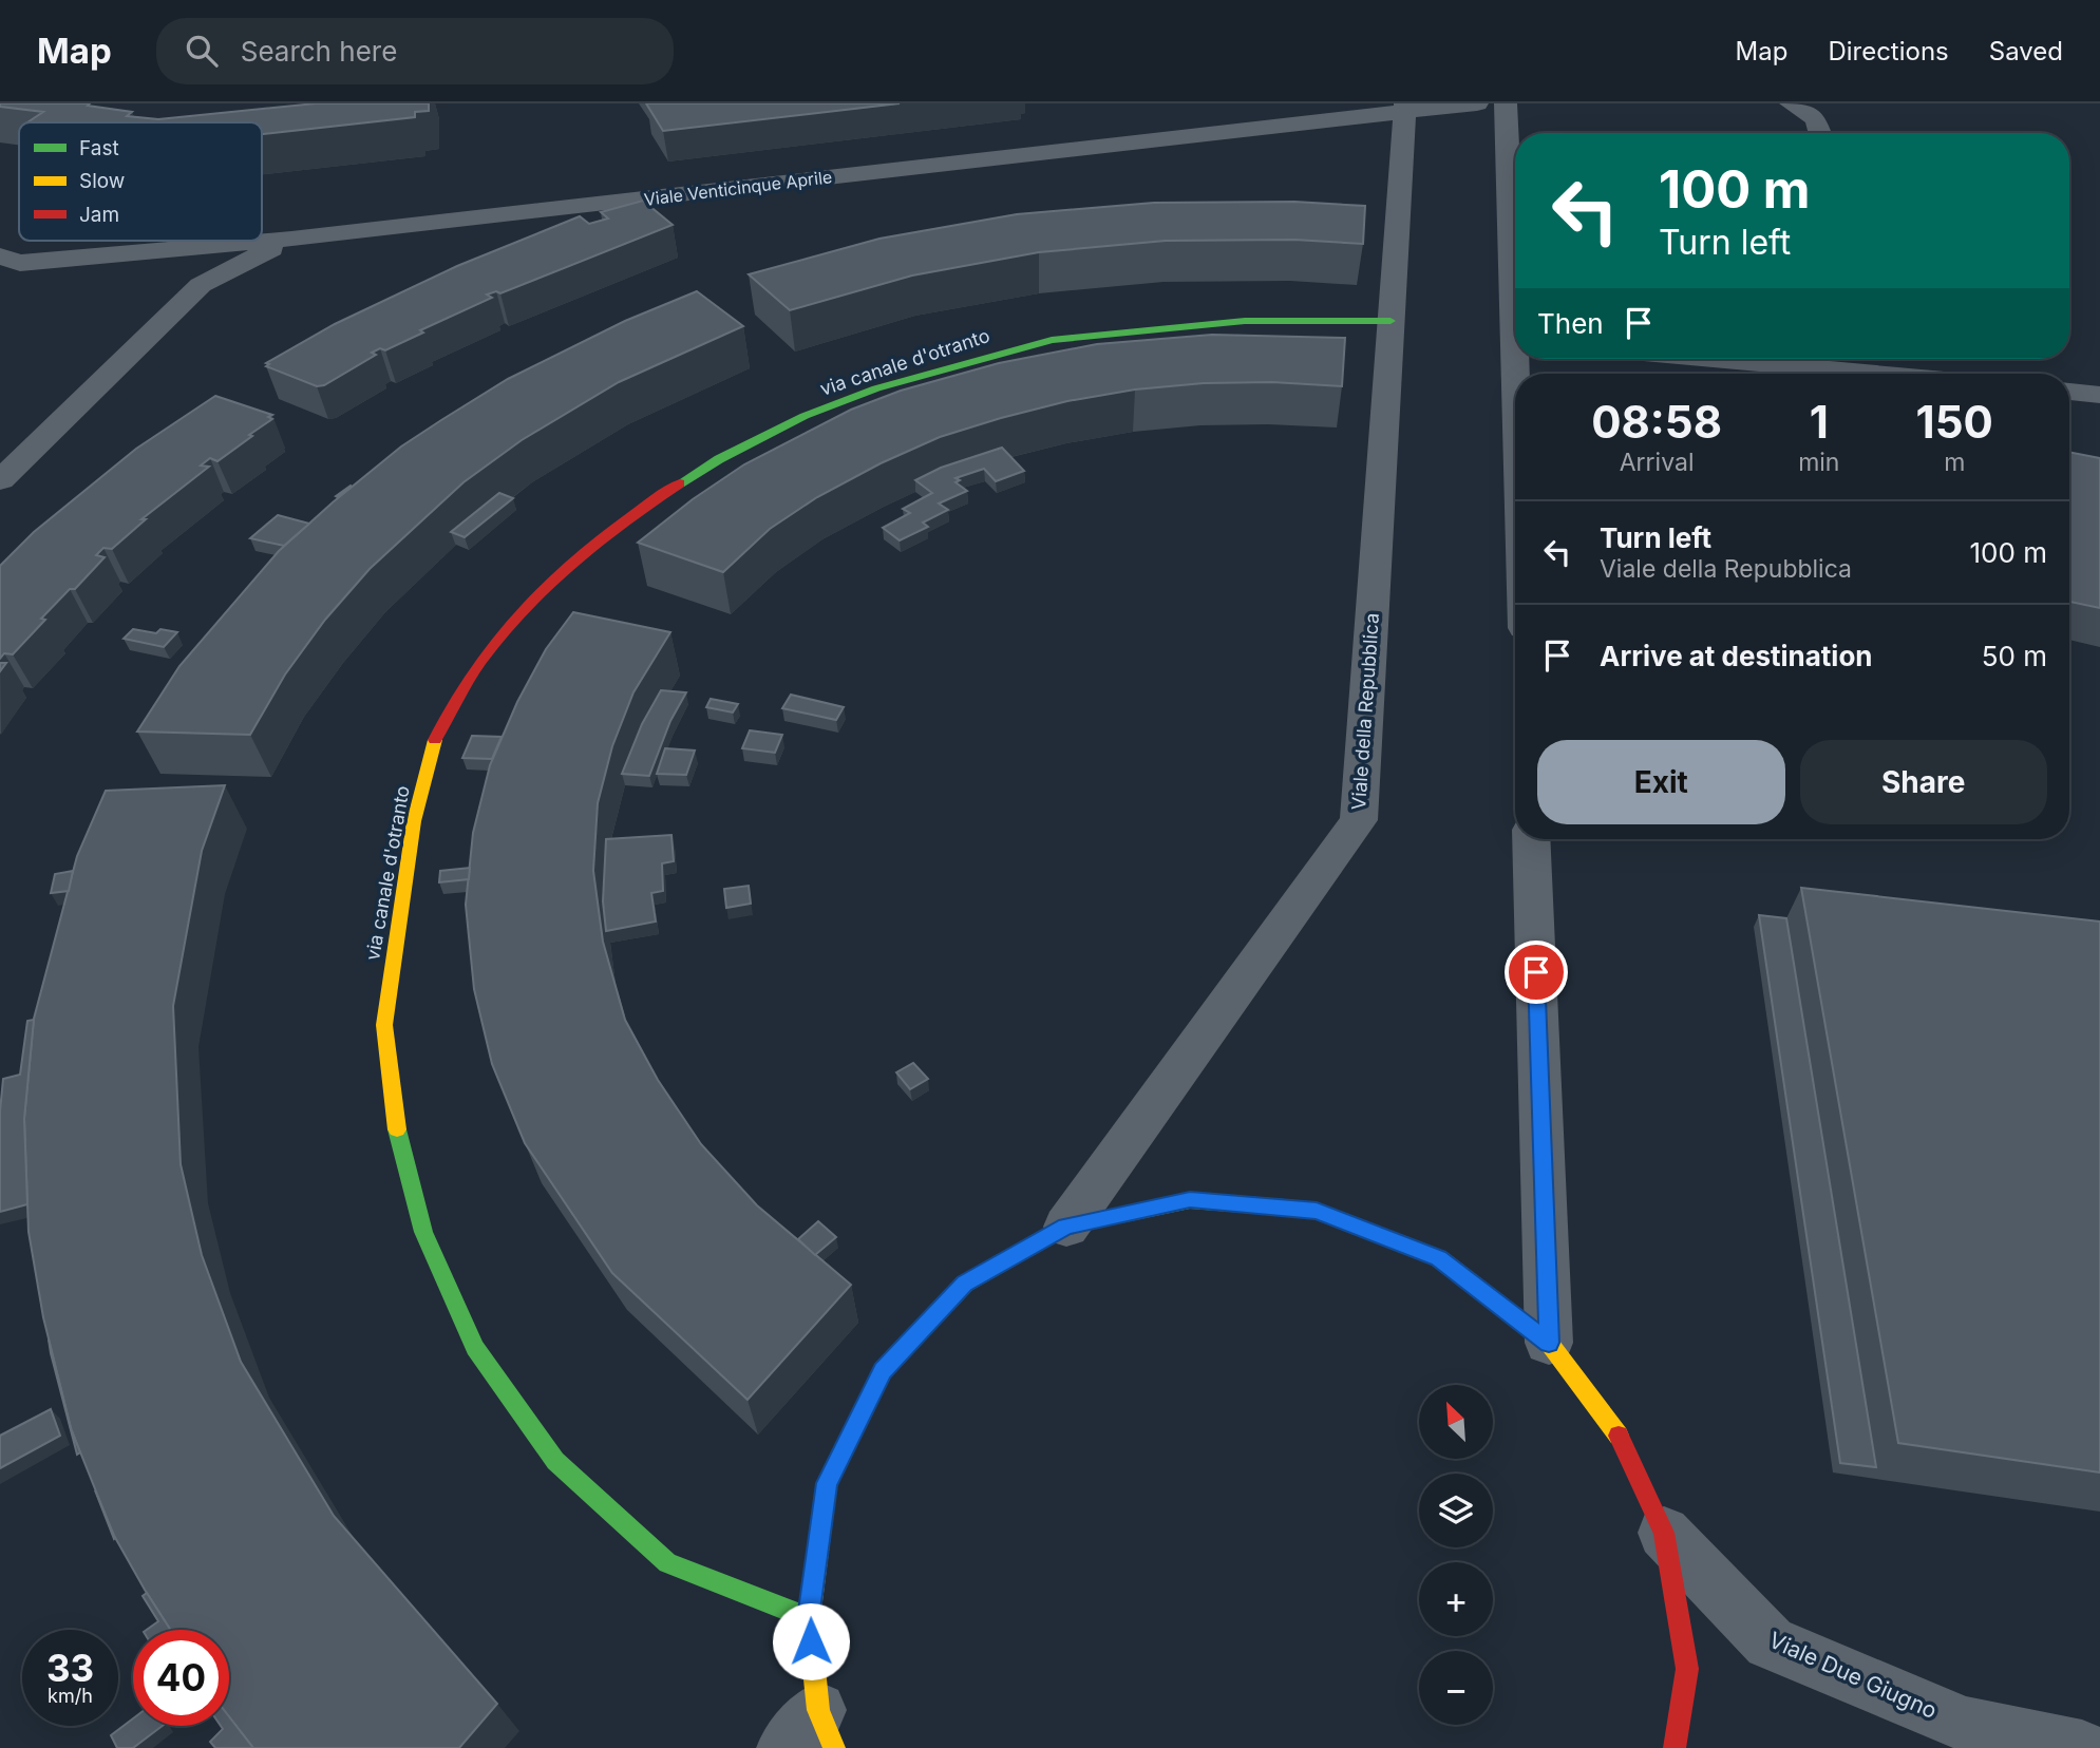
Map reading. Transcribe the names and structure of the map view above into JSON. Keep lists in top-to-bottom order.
{
  "streets": {
    "street": [
      "Viale Venticinque Aprile",
      "via canale d'otranto",
      "Viale della Repubblica",
      "Viale Due Giugno"
    ]
  },
  "crossings": [
    ["Viale Venticinque Aprile", "Viale della Repubblica"],
    ["via canale d'otranto", "Viale della Repubblica"]
  ],
  "legend": ["Fast", "Slow", "Jam"],
  "north": "top left",
  "page": {
    "header": "Map",
    "search": "Search here",
    "nav": ["Map", "Directions", "Saved"],
    "turn": ["100 m", "Turn left"],
    "then": "Then",
    "eta": [
      "08:58",
      "Arrival",
      "1",
      "min",
      "150",
      "m"
    ],
    "list": [
      {
        "name": "Turn left",
        "note": "Viale della Repubblica",
        "value": "100 m"
      },
      {
        "name": "Arrive at destination",
        "value": "50 m"
      }
    ],
    "buttons": ["Exit", "Share"],
    "map_buttons": ["+", "−"],
    "speed": "33 km/h",
    "limit": "40"
  }
}
